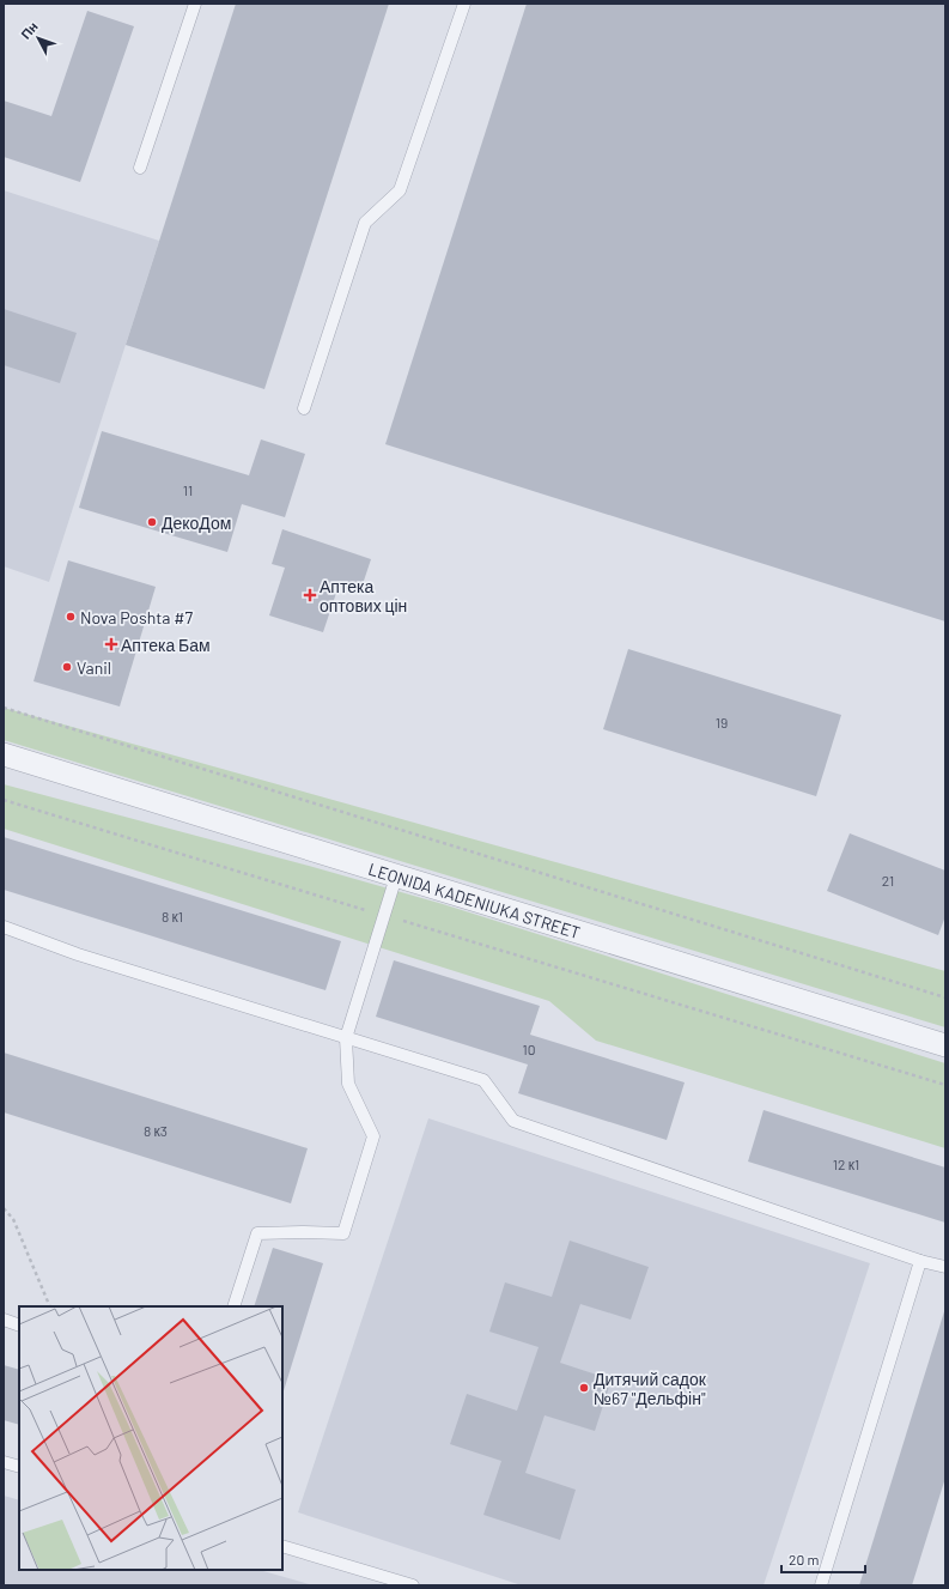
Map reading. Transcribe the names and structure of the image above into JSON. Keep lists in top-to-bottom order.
{
  "streets": {
    "street": ["LEONIDA KADENIUKA STREET"]
  },
  "places": {
    "other": [
      "ДекоДом",
      "Nova Poshta #7",
      "Vanil",
      "Дитячий садок №67 \"Дельфін\""
    ],
    "health": ["Аптека оптових цін", "Аптека Бам"]
  },
  "house_numbers": [
    "11",
    "19",
    "21",
    "8 к1",
    "10",
    "8 к3",
    "12 к1"
  ],
  "scale_bar": "20 m",
  "north": "top left"
}
